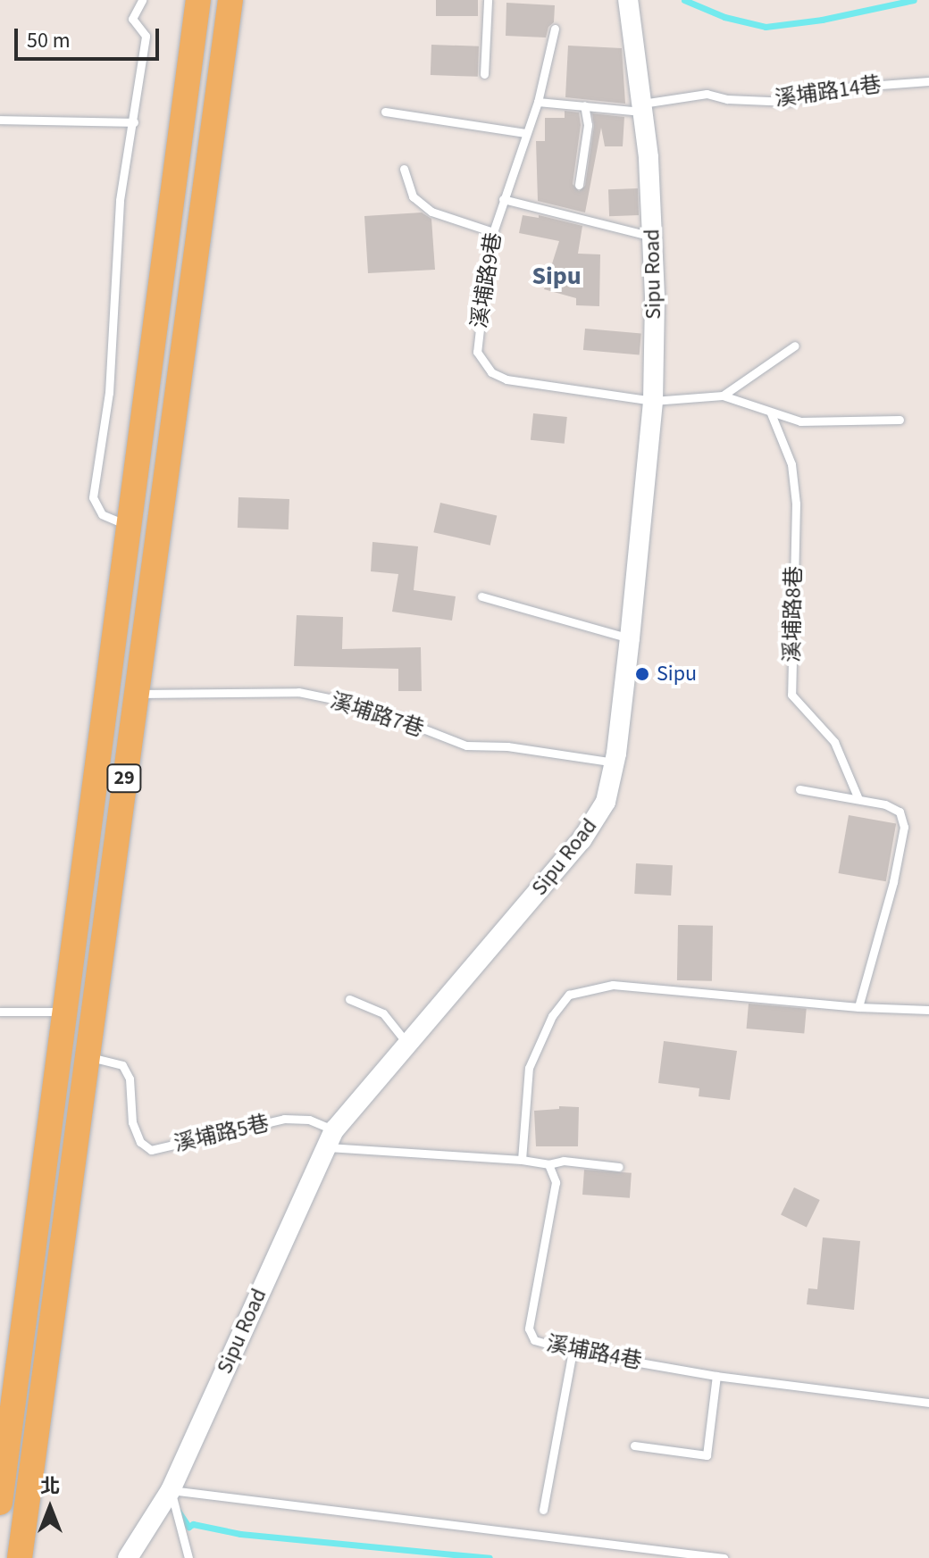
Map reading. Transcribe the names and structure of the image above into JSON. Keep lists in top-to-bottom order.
{
  "streets": {
    "main road": ["29"],
    "street": ["Sipu Road"],
    "lane": [
      "溪埔路14巷",
      "溪埔路9巷",
      "溪埔路8巷",
      "溪埔路7巷",
      "溪埔路5巷",
      "溪埔路4巷"
    ]
  },
  "crossings": [
    ["溪埔路14巷", "Sipu Road"],
    ["溪埔路14巷", "溪埔路9巷"],
    ["Sipu Road", "溪埔路9巷"],
    ["Sipu Road", "溪埔路7巷"],
    ["Sipu Road", "溪埔路5巷"],
    ["溪埔路7巷", "29"],
    ["29", "溪埔路5巷"]
  ],
  "districts": ["Sipu"],
  "places": ["Sipu"],
  "scale_bar": "50 m",
  "north": "top"
}
